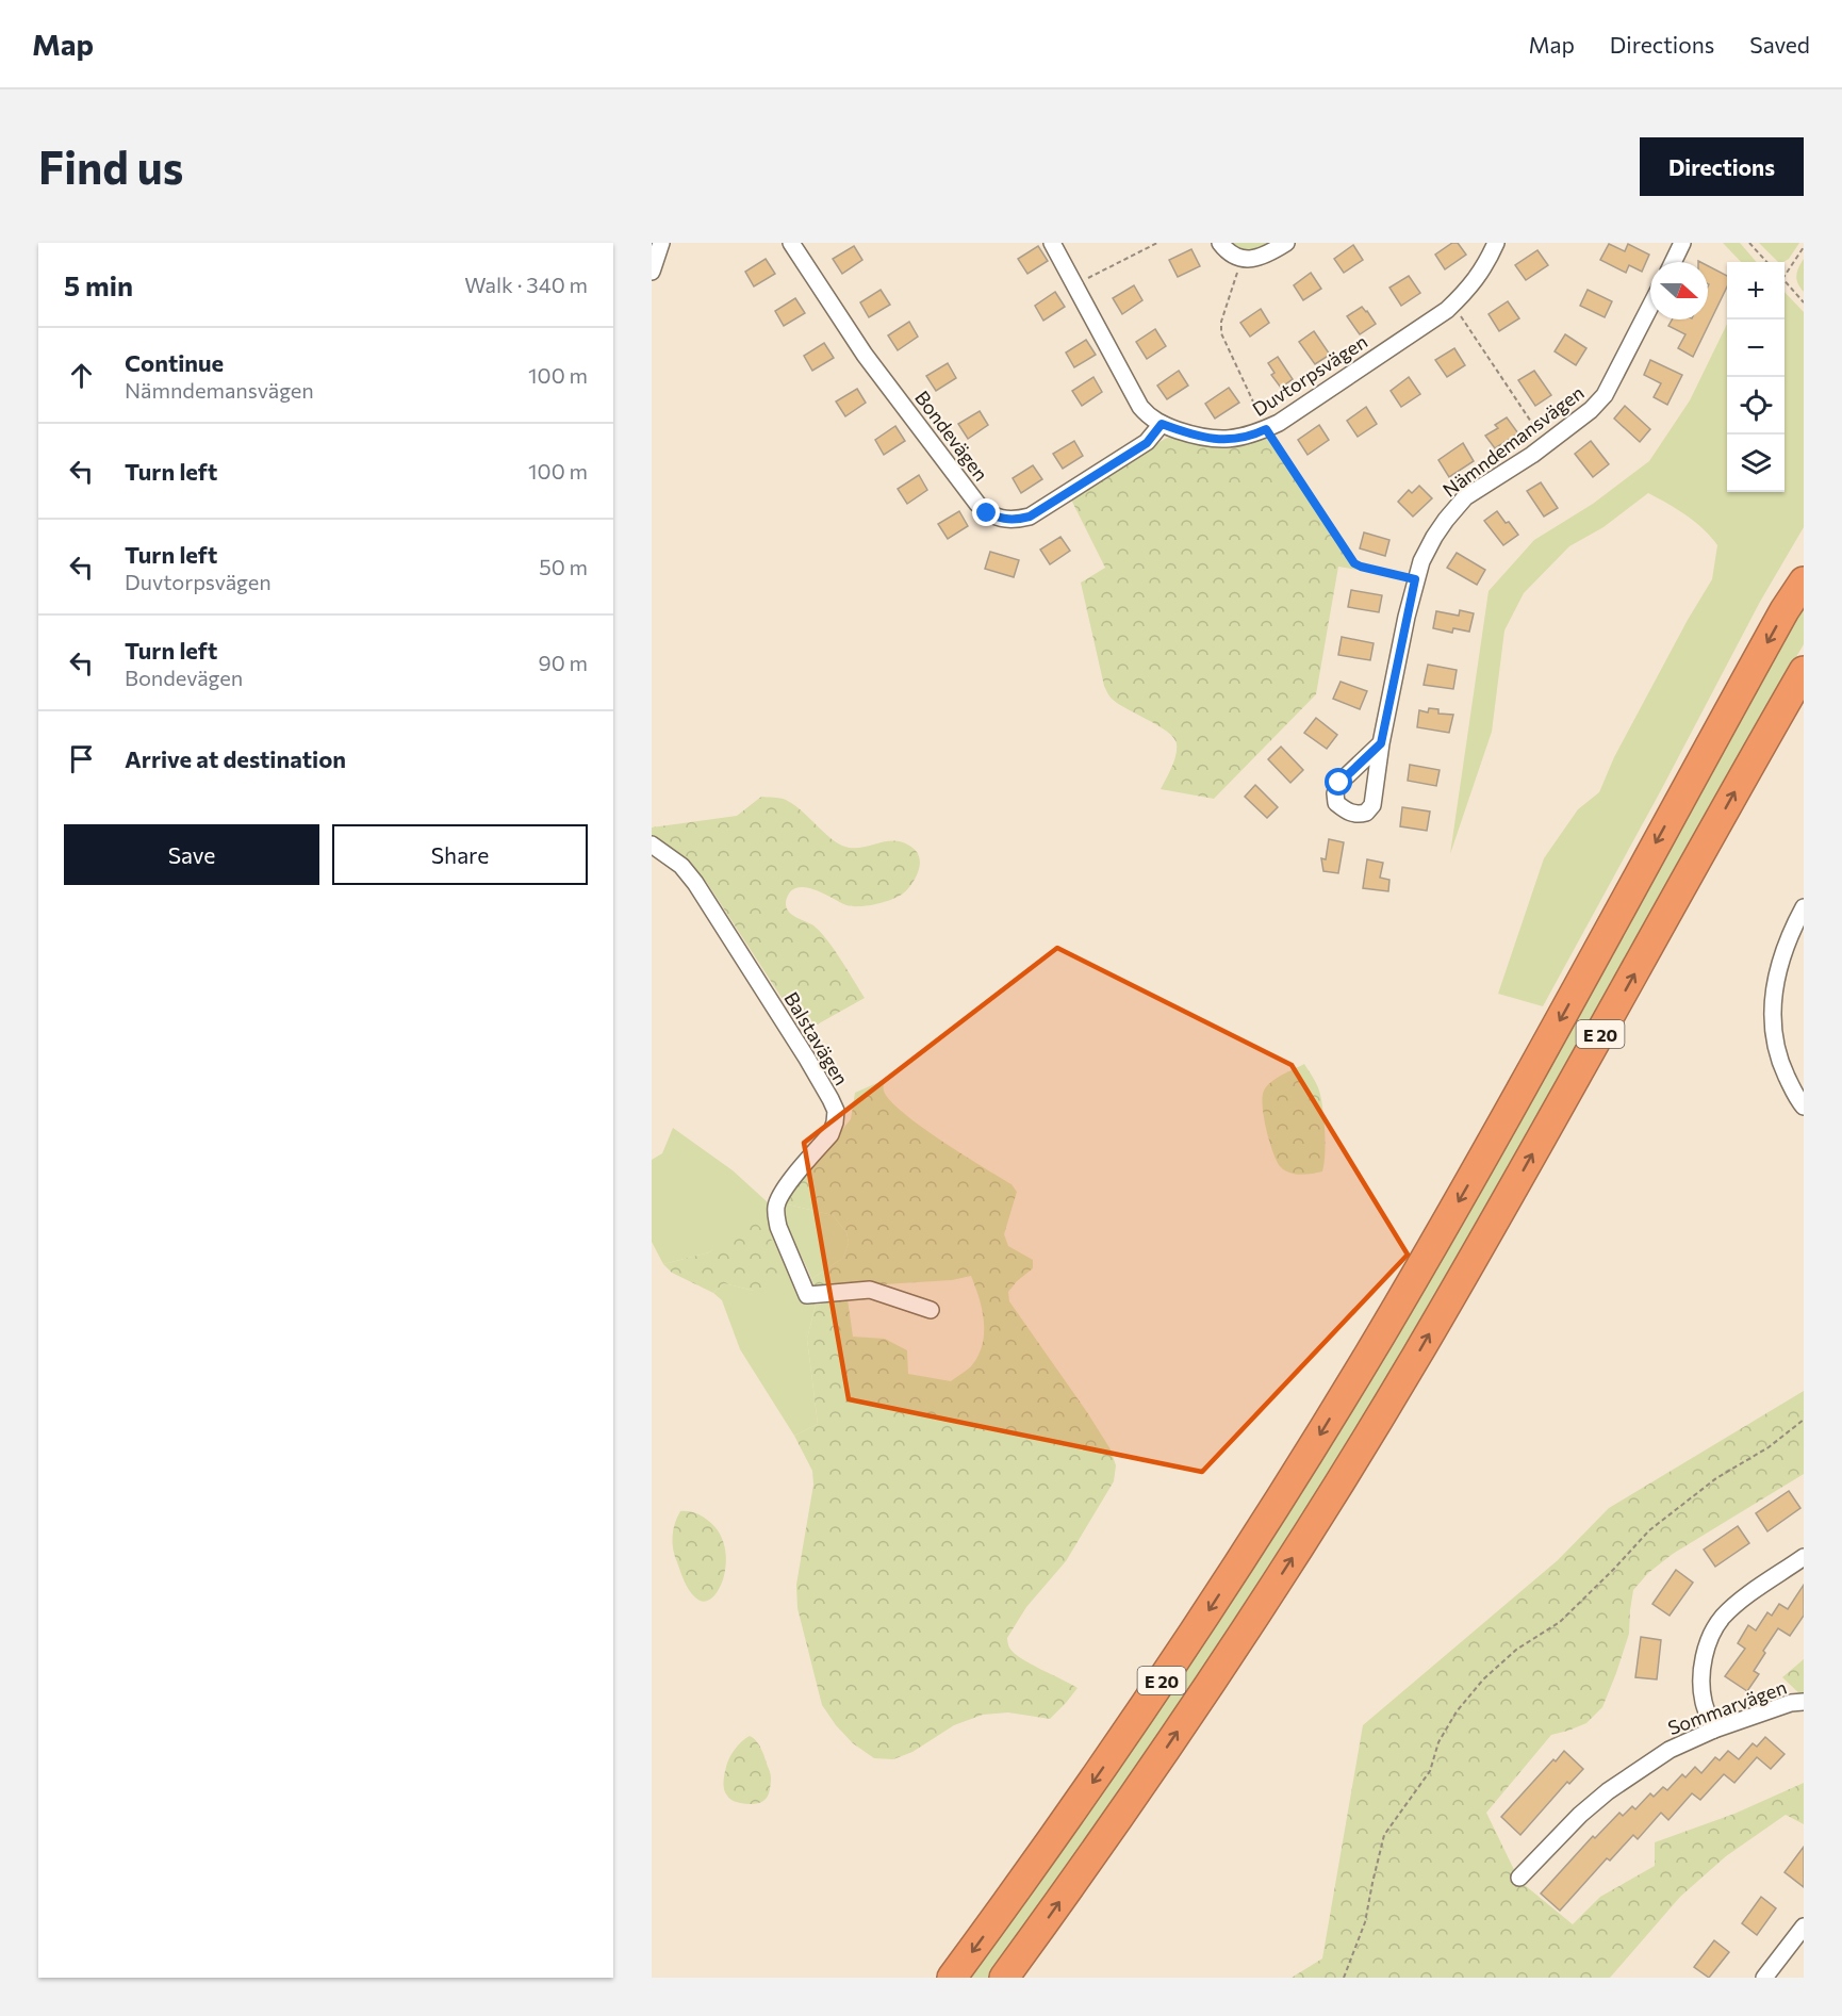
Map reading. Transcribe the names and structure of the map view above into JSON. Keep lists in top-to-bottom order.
{
  "streets": {
    "highway": ["E 20"],
    "street": [
      "Duvtorpsvägen",
      "Bondevägen",
      "Nämndemansvägen",
      "Balstavägen",
      "Sommarvägen"
    ]
  },
  "crossings": [
    ["Duvtorpsvägen", "Bondevägen"]
  ],
  "north": "right",
  "page": {
    "header": "Map",
    "nav": ["Map", "Directions", "Saved"],
    "buttons": [
      "Directions",
      ["Save", "Share"]
    ],
    "title": "Find us",
    "heading": ["5 min", "Walk · 340 m"],
    "map_buttons": ["+", "−"],
    "list": [
      ["Continue", "Nämndemansvägen", "100 m"],
      ["Turn left", "100 m"],
      ["Turn left", "Duvtorpsvägen", "50 m"],
      ["Turn left", "Bondevägen", "90 m"],
      "Arrive at destination"
    ]
  }
}
